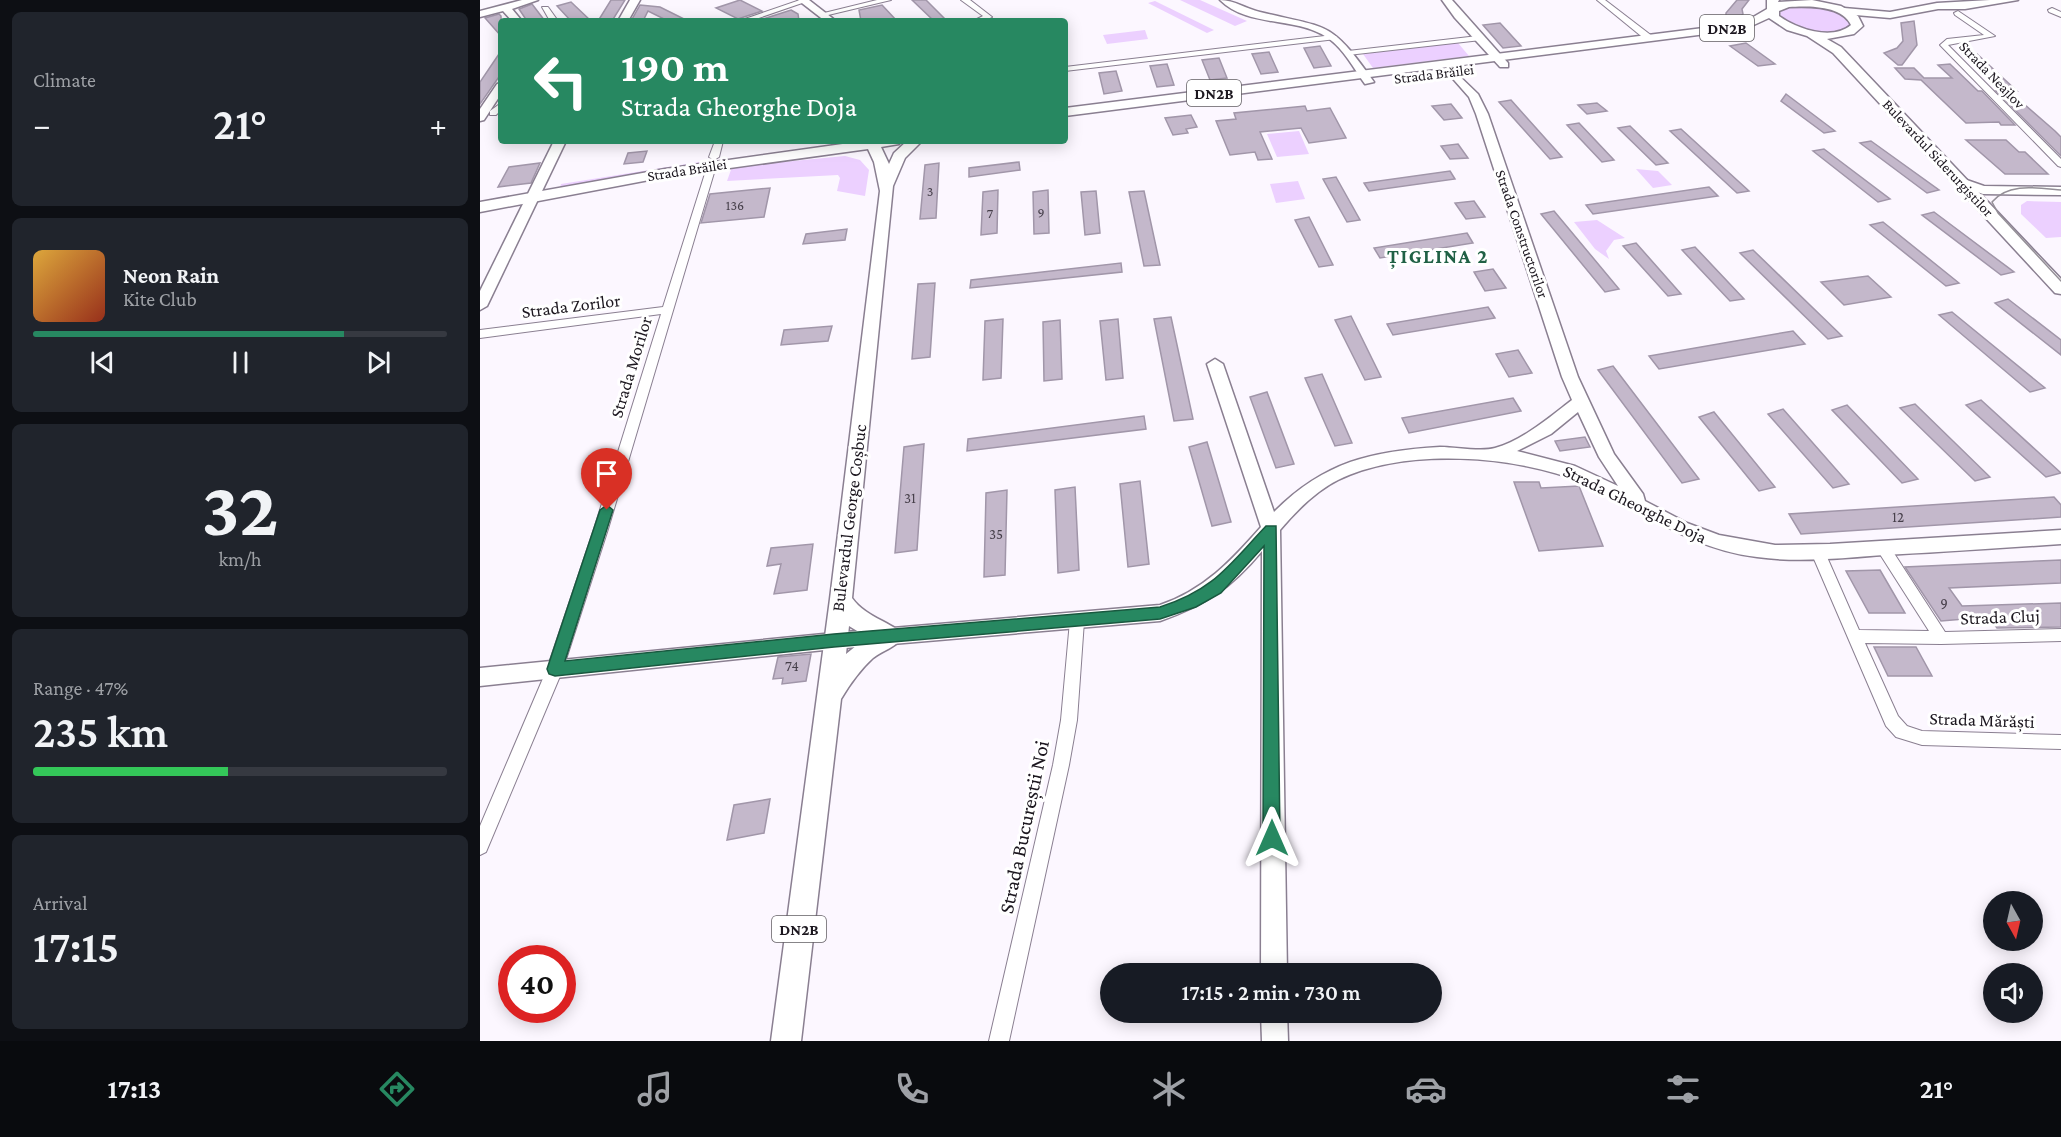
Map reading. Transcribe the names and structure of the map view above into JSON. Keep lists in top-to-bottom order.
{
  "streets": {
    "main road": [
      "DN2B",
      "Strada Brăilei",
      "Bulevardul Siderurgiștilor",
      "Bulevardul George Coșbuc"
    ],
    "street": [
      "Strada Neajlov",
      "Strada Constructorilor",
      "Strada Zorilor",
      "Strada Morilor",
      "Strada Gheorghe Doja",
      "Strada Cluj",
      "Strada Mărăști",
      "Strada Bucureștii Noi"
    ]
  },
  "crossings": [
    ["DN2B", "Bulevardul George Coșbuc"],
    ["Strada Brăilei", "Bulevardul Siderurgiștilor"],
    ["Strada Brăilei", "Strada Constructorilor"],
    ["Strada Brăilei", "Strada Morilor"],
    ["Strada Constructorilor", "Strada Gheorghe Doja"],
    ["Strada Zorilor", "Strada Morilor"],
    ["Strada Morilor", "Strada Gheorghe Doja"],
    ["Strada Gheorghe Doja", "Bulevardul George Coșbuc"],
    ["Strada Gheorghe Doja", "Strada Cluj"],
    ["Strada Gheorghe Doja", "Strada Bucureștii Noi"],
    ["Strada Cluj", "Strada Mărăști"]
  ],
  "districts": ["ȚIGLINA 2"],
  "house_numbers": [
    "3",
    "136",
    "9",
    "7",
    "31",
    "12",
    "35",
    "9",
    "74"
  ],
  "north": "bottom",
  "page": {
    "tile": [
      "Climate",
      ["32", "km/h"],
      ["Range · 47%", "235 km"],
      ["Arrival", "17:15"]
    ],
    "turn": ["190 m", "Strada Gheorghe Doja"],
    "heat": ["−", "21°", "+"],
    "song": ["Neon Rain", "Kite Club"],
    "limit": "40",
    "trip": "17:15 · 2 min · 730 m",
    "tabs": ["17:13", "21°"]
  }
}
